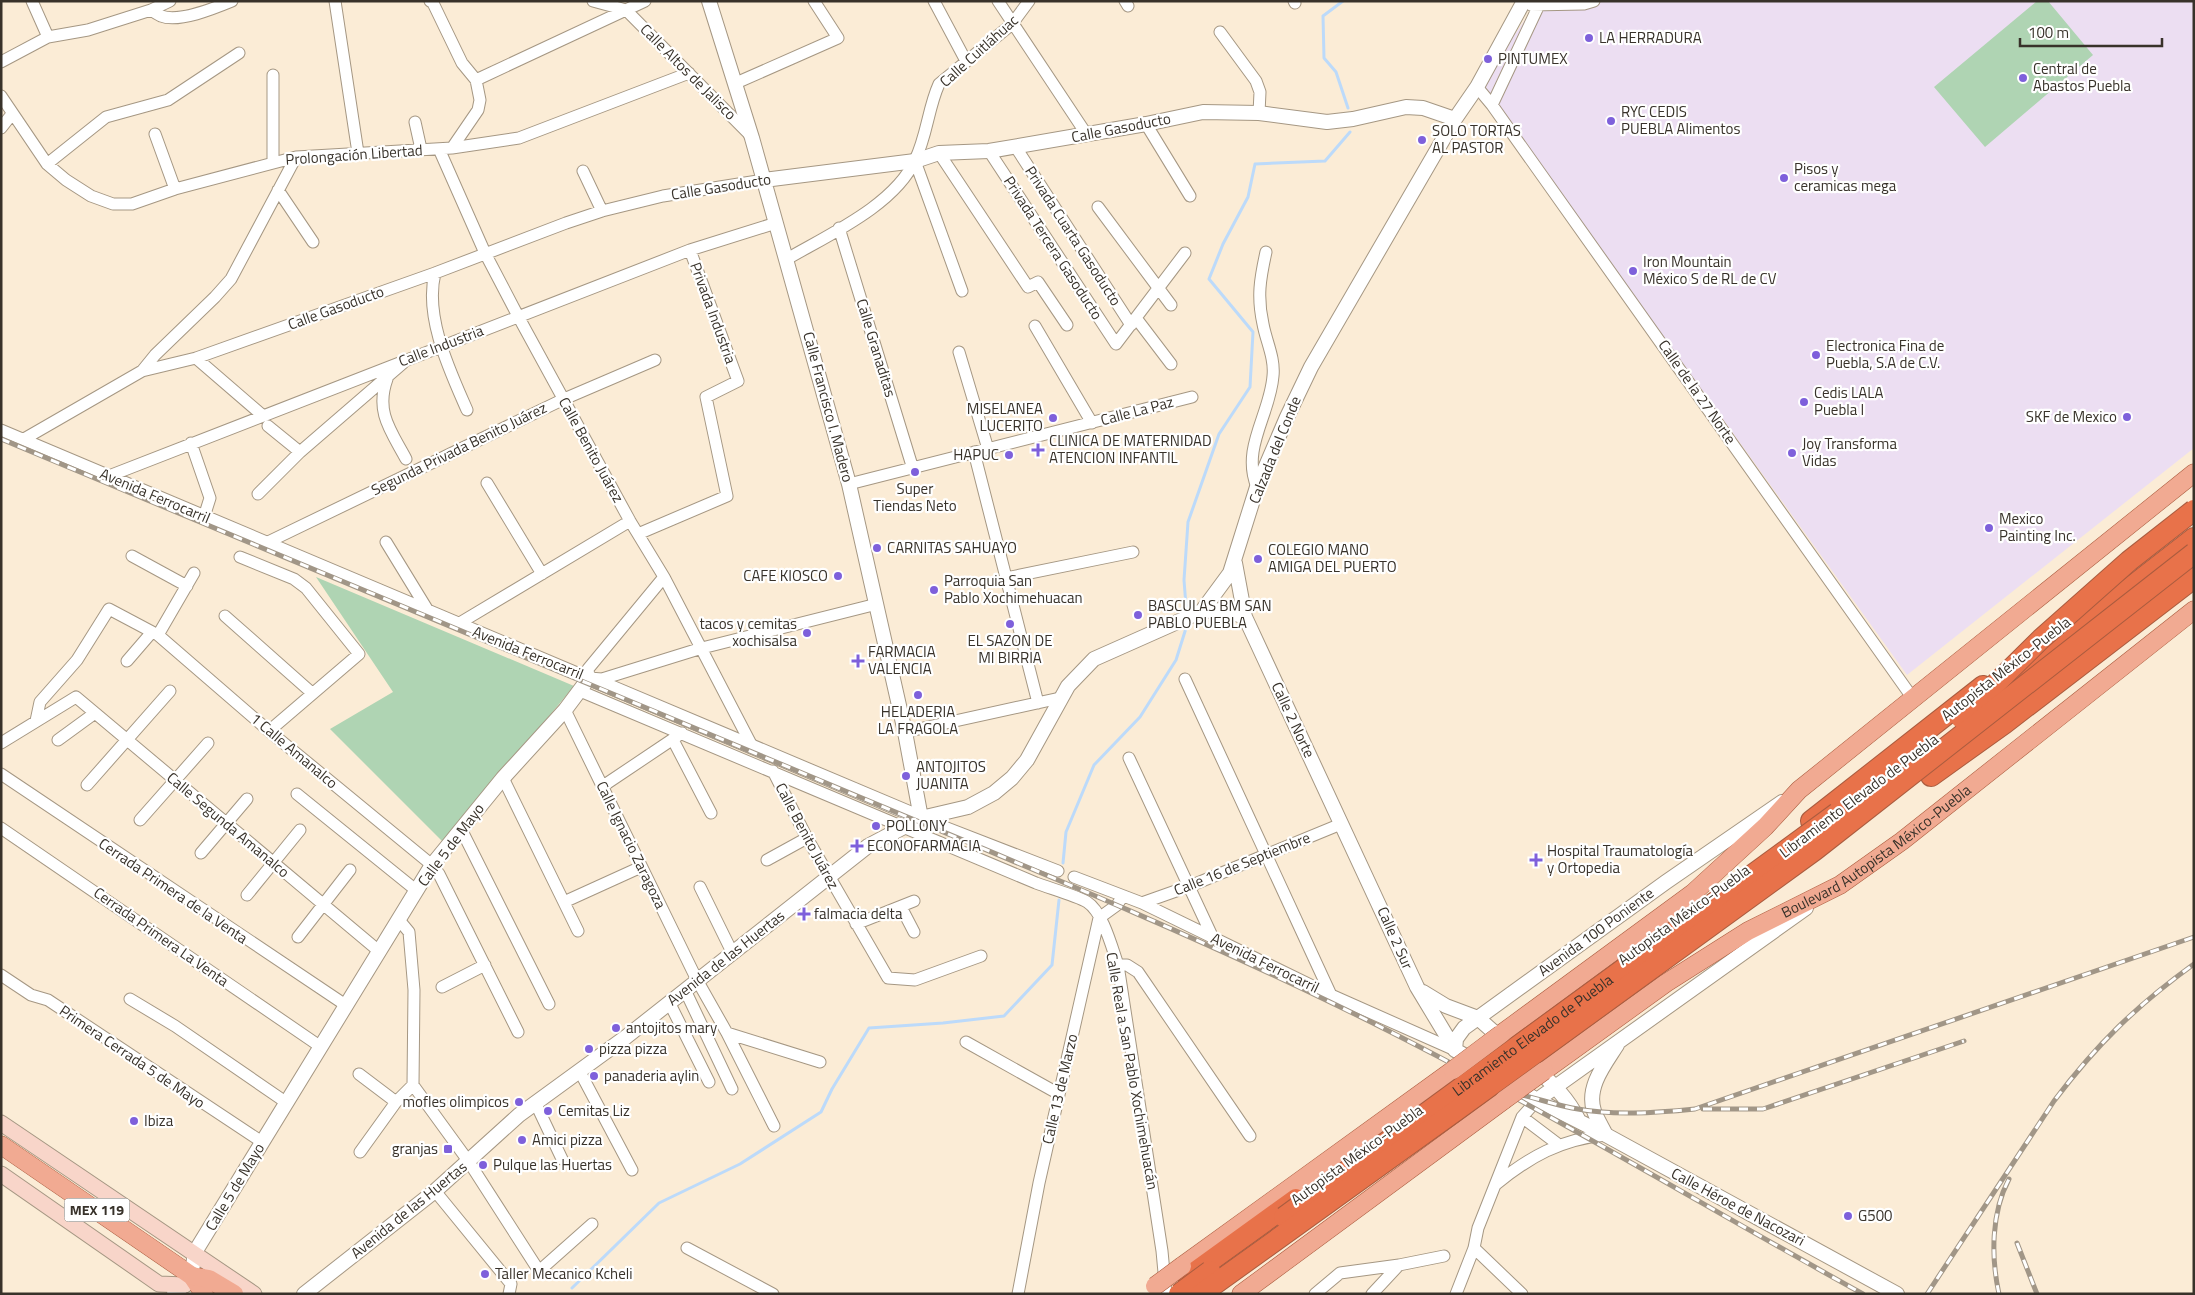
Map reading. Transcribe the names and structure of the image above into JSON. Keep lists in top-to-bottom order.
{
  "streets": {
    "highway": ["Autopista México-Puebla", "Libramiento Elevado de Puebla"],
    "main road": ["Boulevard Autopista México-Puebla", "MEX 119"],
    "street": [
      "Calle Cuitláhuac",
      "Calle Altos de Jalisco",
      "Calle Gasoducto",
      "Prolongación Libertad",
      "Privada Cuarta Gasoducto",
      "Privada Tercera Gasoducto",
      "Privada Industria",
      "Calle Industria",
      "Calle Granaditas",
      "Calle de la 27 Norte",
      "Calle Francisco I. Madero",
      "Calle La Paz",
      "Segunda Privada Benito Juárez",
      "Calle Benito Juárez",
      "Calzada del Conde",
      "Avenida Ferrocarril",
      "Calle 2 Norte",
      "1 Calle Amanalco",
      "Calle Segunda Amanalco",
      "Calle 5 de Mayo",
      "Calle Ignacio Zaragoza",
      "Calle 16 de Septiembre",
      "Cerrada Primera de la Venta",
      "Avenida 100 Poniente",
      "Cerrada Primera La Venta",
      "Calle 2 Sur",
      "Avenida de las Huertas",
      "Primera Cerrada 5 de Mayo",
      "Calle Real a San Pablo Xochimehuacán",
      "Calle 13 de Marzo",
      "Calle Héroe de Nacozari"
    ]
  },
  "crossings": [
    ["Calle Cuitláhuac", "Calle Gasoducto"],
    ["Calle Altos de Jalisco", "Prolongación Libertad"],
    ["Calle Altos de Jalisco", "Calle Francisco I. Madero"],
    ["Calle Gasoducto", "Privada Cuarta Gasoducto"],
    ["Calle Gasoducto", "Privada Tercera Gasoducto"],
    ["Calle Gasoducto", "Calle Francisco I. Madero"],
    ["Calle Gasoducto", "Calle Benito Juárez"],
    ["Calle Gasoducto", "Calzada del Conde"],
    ["Calle Gasoducto", "Avenida Ferrocarril"],
    ["Prolongación Libertad", "Calle Benito Juárez"],
    ["Privada Cuarta Gasoducto", "Privada Tercera Gasoducto"],
    ["Privada Industria", "Calle Industria"],
    ["Privada Industria", "Calle Benito Juárez"],
    ["Calle Industria", "Calle Francisco I. Madero"],
    ["Calle Industria", "Calle Benito Juárez"],
    ["Calle Industria", "Avenida Ferrocarril"],
    ["Calle Granaditas", "Calle La Paz"],
    ["Calle de la 27 Norte", "Calzada del Conde"],
    ["Calle Francisco I. Madero", "Calle La Paz"],
    ["Calle Francisco I. Madero", "Calzada del Conde"],
    ["Calle Francisco I. Madero", "Avenida Ferrocarril"],
    ["Calle Francisco I. Madero", "Avenida de las Huertas"],
    ["Segunda Privada Benito Juárez", "Calle Benito Juárez"],
    ["Segunda Privada Benito Juárez", "Avenida Ferrocarril"],
    ["Calle Benito Juárez", "Avenida Ferrocarril"],
    ["Calle Benito Juárez", "Avenida de las Huertas"],
    ["Calle Benito Juárez", "Calle Real a San Pablo Xochimehuacán"],
    ["Calzada del Conde", "Avenida Ferrocarril"],
    ["Calzada del Conde", "Calle 2 Norte"],
    ["Calzada del Conde", "Avenida de las Huertas"],
    ["Avenida Ferrocarril", "Calle 5 de Mayo"],
    ["Avenida Ferrocarril", "Calle 16 de Septiembre"],
    ["Avenida Ferrocarril", "Avenida 100 Poniente"],
    ["Avenida Ferrocarril", "Calle 2 Sur"],
    ["Avenida Ferrocarril", "Avenida de las Huertas"],
    ["Avenida Ferrocarril", "Calle Héroe de Nacozari"],
    ["Autopista México-Puebla", "Libramiento Elevado de Puebla"],
    ["Autopista México-Puebla", "Boulevard Autopista México-Puebla"],
    ["Autopista México-Puebla", "Calle Real a San Pablo Xochimehuacán"],
    ["Calle 2 Norte", "Calle 16 de Septiembre"],
    ["Calle 2 Norte", "Calle 2 Sur"],
    ["1 Calle Amanalco", "Calle Segunda Amanalco"],
    ["1 Calle Amanalco", "Calle 5 de Mayo"],
    ["Libramiento Elevado de Puebla", "Calle Real a San Pablo Xochimehuacán"],
    ["Calle Segunda Amanalco", "Calle 5 de Mayo"],
    ["Calle 5 de Mayo", "Calle Ignacio Zaragoza"],
    ["Calle 5 de Mayo", "Cerrada Primera de la Venta"],
    ["Calle 5 de Mayo", "Cerrada Primera La Venta"],
    ["Calle 5 de Mayo", "Primera Cerrada 5 de Mayo"],
    ["Calle 5 de Mayo", "Calle Real a San Pablo Xochimehuacán"],
    ["Calle 5 de Mayo", "MEX 119"],
    ["Calle Ignacio Zaragoza", "Avenida de las Huertas"],
    ["Calle 16 de Septiembre", "Calle 2 Sur"],
    ["Avenida 100 Poniente", "Calle 2 Sur"],
    ["Avenida 100 Poniente", "Calle Héroe de Nacozari"],
    ["Calle 2 Sur", "Calle Héroe de Nacozari"],
    ["Avenida de las Huertas", "Calle Real a San Pablo Xochimehuacán"],
    ["Calle Real a San Pablo Xochimehuacán", "Calle 13 de Marzo"]
  ],
  "places": {
    "other": [
      "LA HERRADURA",
      "PINTUMEX",
      "Central de Abastos Puebla",
      "RYC CEDIS PUEBLA Alimentos",
      "SOLO TORTAS AL PASTOR",
      "Pisos y ceramicas mega",
      "Iron Mountain México S de RL de CV",
      "Electronica Fina de Puebla, S.A de C.V.",
      "Cedis LALA Puebla I",
      "SKF de Mexico",
      "MISELANEA LUCERITO",
      "Joy Transforma Vidas",
      "HAPUC",
      "Super Tiendas Neto",
      "Mexico Painting Inc.",
      "CARNITAS SAHUAYO",
      "COLEGIO MANO AMIGA DEL PUERTO",
      "CAFE KIOSCO",
      "Parroquia San Pablo Xochimehuacan",
      "BASCULAS BM SAN PABLO PUEBLA",
      "EL SAZON DE MI BIRRIA",
      "tacos y cemitas xochisalsa",
      "HELADERIA LA FRAGOLA",
      "ANTOJITOS JUANITA",
      "POLLONY",
      "antojitos mary",
      "pizza pizza",
      "panaderia aylin",
      "mofles olimpicos",
      "Cemitas Liz",
      "Ibiza",
      "Amici pizza",
      "Pulque las Huertas",
      "G500",
      "Taller Mecanico Kcheli"
    ],
    "health": [
      "CLINICA DE MATERNIDAD ATENCION INFANTIL",
      "FARMACIA VALENCIA",
      "ECONOFARMACIA",
      "Hospital Traumatología y Ortopedia",
      "falmacia delta"
    ],
    "transit": ["granjas"]
  },
  "scale_bar": "100 m"
}
